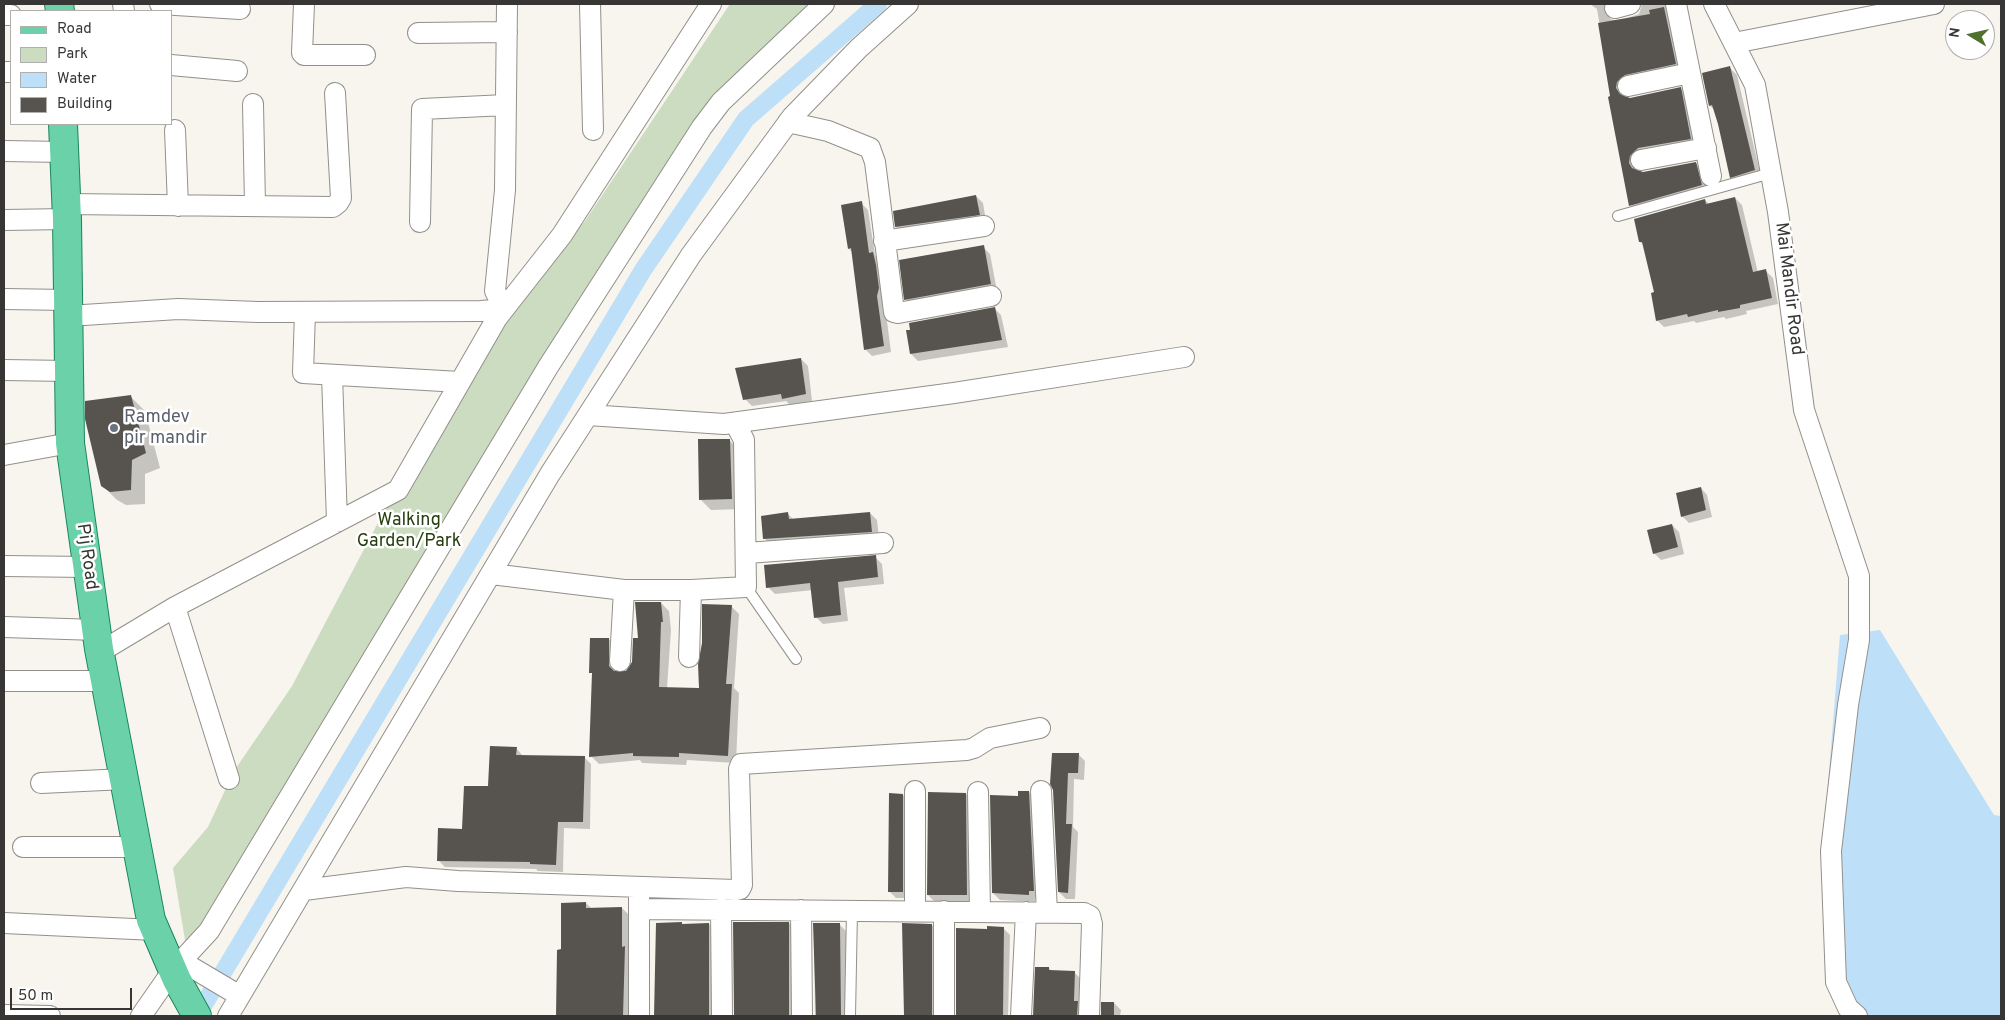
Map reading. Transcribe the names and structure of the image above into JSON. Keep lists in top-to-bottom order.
{
  "streets": {
    "main road": ["Pij Road"],
    "street": ["Mai Mandir Road"]
  },
  "parks": ["Walking Garden/Park"],
  "places": ["Ramdev pir mandir"],
  "legend": [
    "Road",
    "Park",
    "Water",
    "Building"
  ],
  "scale_bar": "50 m",
  "north": "left"
}
